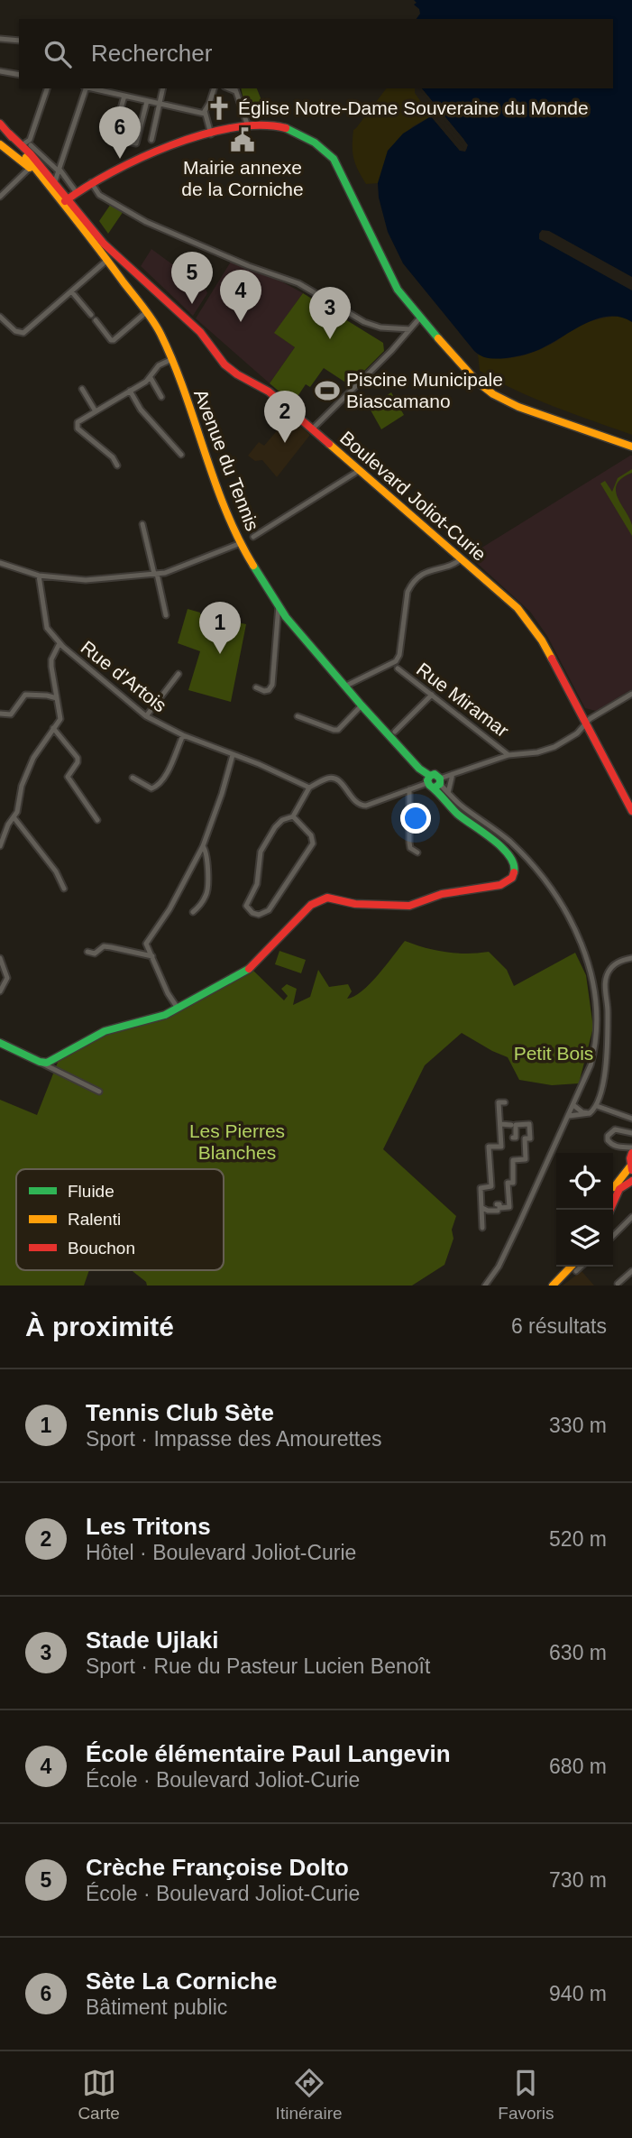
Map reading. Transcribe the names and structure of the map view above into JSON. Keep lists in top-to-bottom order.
{
  "streets": {
    "street": [
      "Avenue du Tennis",
      "Boulevard Joliot-Curie",
      "Rue d'Artois",
      "Rue Miramar"
    ]
  },
  "crossings": [
    ["Avenue du Tennis", "Boulevard Joliot-Curie"]
  ],
  "parks": ["Petit Bois", "Les Pierres Blanches"],
  "places": {
    "church": ["Église Notre-Dame Souveraine du Monde"],
    "public building": ["Mairie annexe de la Corniche"],
    "sports": ["Piscine Municipale Biascamano"]
  },
  "legend": ["Fluide", "Ralenti", "Bouchon"],
  "page": {
    "search": "Rechercher",
    "pins": [
      "6",
      "5",
      "4",
      "3",
      "2",
      "1"
    ],
    "heading": ["À proximité", "6 résultats"],
    "list": [
      {
        "mark": "1",
        "name": "Tennis Club Sète",
        "note": "Sport · Impasse des Amourettes",
        "value": "330 m"
      },
      {
        "mark": "2",
        "name": "Les Tritons",
        "note": "Hôtel · Boulevard Joliot-Curie",
        "value": "520 m"
      },
      {
        "mark": "3",
        "name": "Stade Ujlaki",
        "note": "Sport · Rue du Pasteur Lucien Benoît",
        "value": "630 m"
      },
      {
        "mark": "4",
        "name": "École élémentaire Paul Langevin",
        "note": "École · Boulevard Joliot-Curie",
        "value": "680 m"
      },
      {
        "mark": "5",
        "name": "Crèche Françoise Dolto",
        "note": "École · Boulevard Joliot-Curie",
        "value": "730 m"
      },
      {
        "mark": "6",
        "name": "Sète La Corniche",
        "note": "Bâtiment public",
        "value": "940 m"
      }
    ],
    "nav": ["Carte", "Itinéraire", "Favoris"]
  }
}
